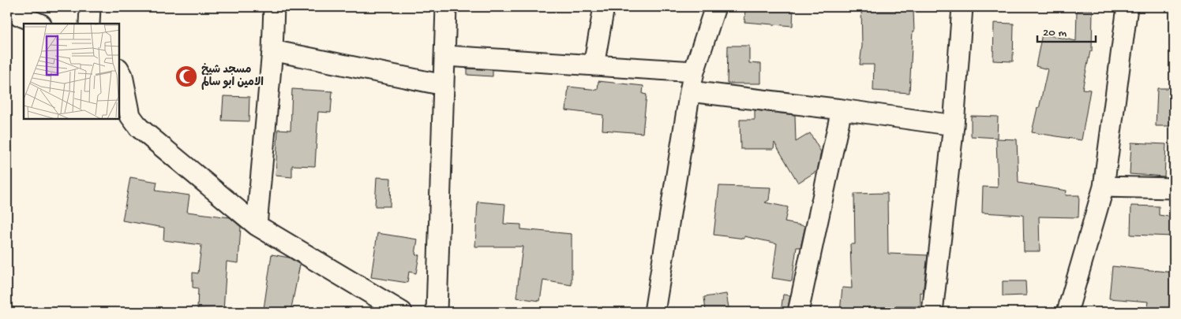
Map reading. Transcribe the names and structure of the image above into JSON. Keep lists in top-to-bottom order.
{
  "places": {
    "mosque": ["مسجد شيخ الامين ابو سالم"]
  },
  "scale_bar": "20 m"
}
